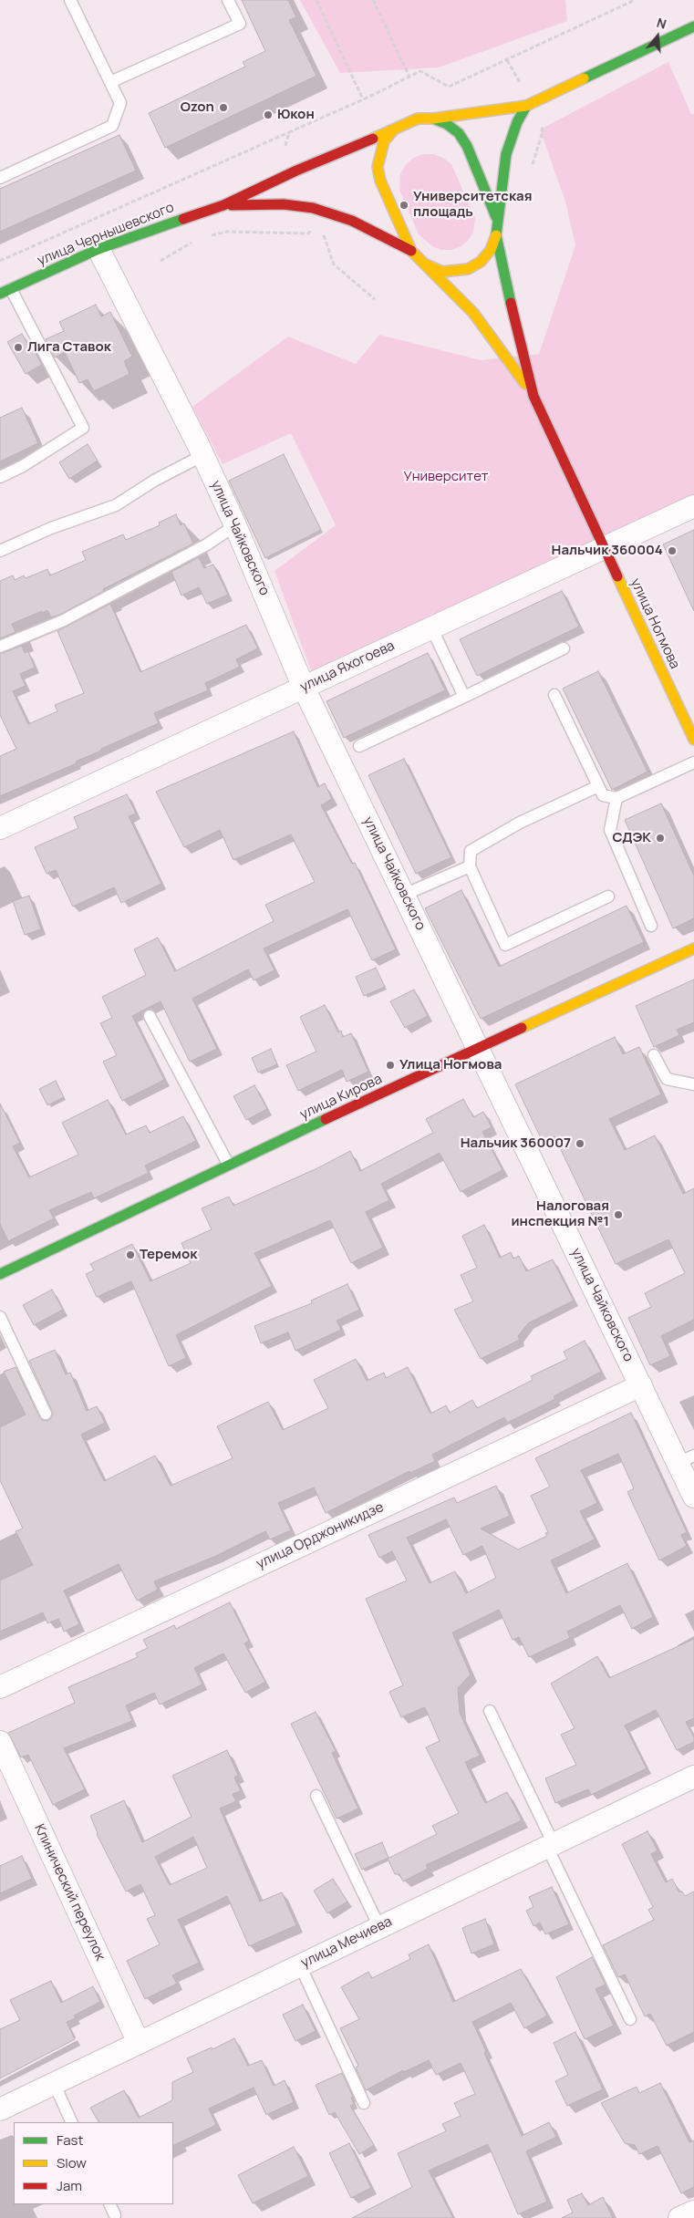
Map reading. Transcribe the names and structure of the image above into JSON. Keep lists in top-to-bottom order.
{
  "streets": {
    "street": [
      "улица Чернышевского",
      "улица Чайковского",
      "улица Ногмова",
      "улица Яхогоева",
      "улица Кирова",
      "улица Орджоникидзе",
      "Клинический переулок",
      "улица Мечиева"
    ]
  },
  "crossings": [
    ["улица Чернышевского", "улица Чайковского"],
    ["улица Чайковского", "улица Яхогоева"],
    ["улица Чайковского", "улица Кирова"],
    ["улица Чайковского", "улица Орджоникидзе"],
    ["улица Ногмова", "улица Яхогоева"],
    ["Клинический переулок", "улица Мечиева"]
  ],
  "parks": ["Университет"],
  "places": [
    "Ozon",
    "Юкон",
    "Университетская площадь",
    "Лига Ставок",
    "Нальчик 360004",
    "СДЭК",
    "Улица Ногмова",
    "Нальчик 360007",
    "Налоговая инспекция №1",
    "Теремок"
  ],
  "legend": ["Fast", "Slow", "Jam"],
  "north": "top"
}
